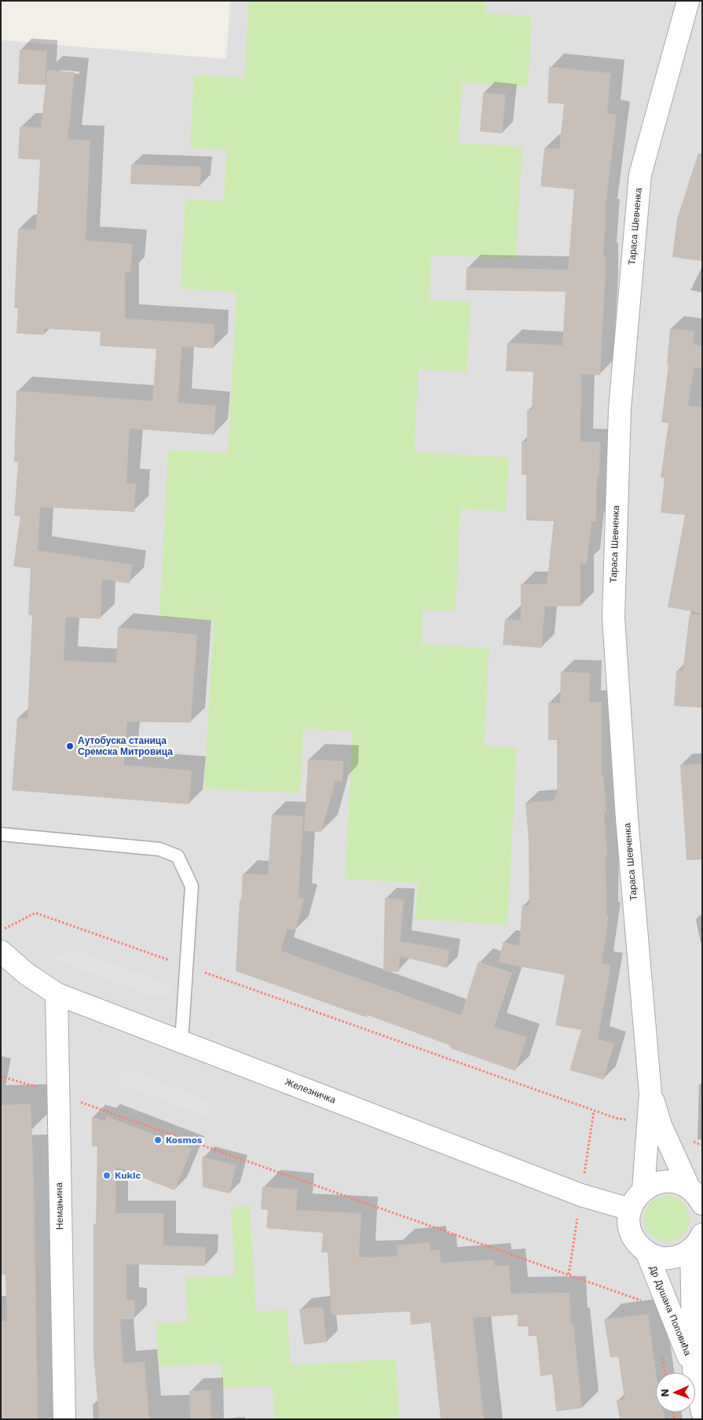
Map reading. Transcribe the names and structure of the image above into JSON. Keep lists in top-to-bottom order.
{
  "streets": {
    "street": [
      "Тараса Шевченка",
      "Железничка",
      "Немањина",
      "Др Душана Поповића"
    ]
  },
  "crossings": [
    ["Железничка", "Немањина"]
  ],
  "places": ["Аутобуска станица Сремска Митровица", "Kosmos", "Kukic"],
  "north": "left"
}
